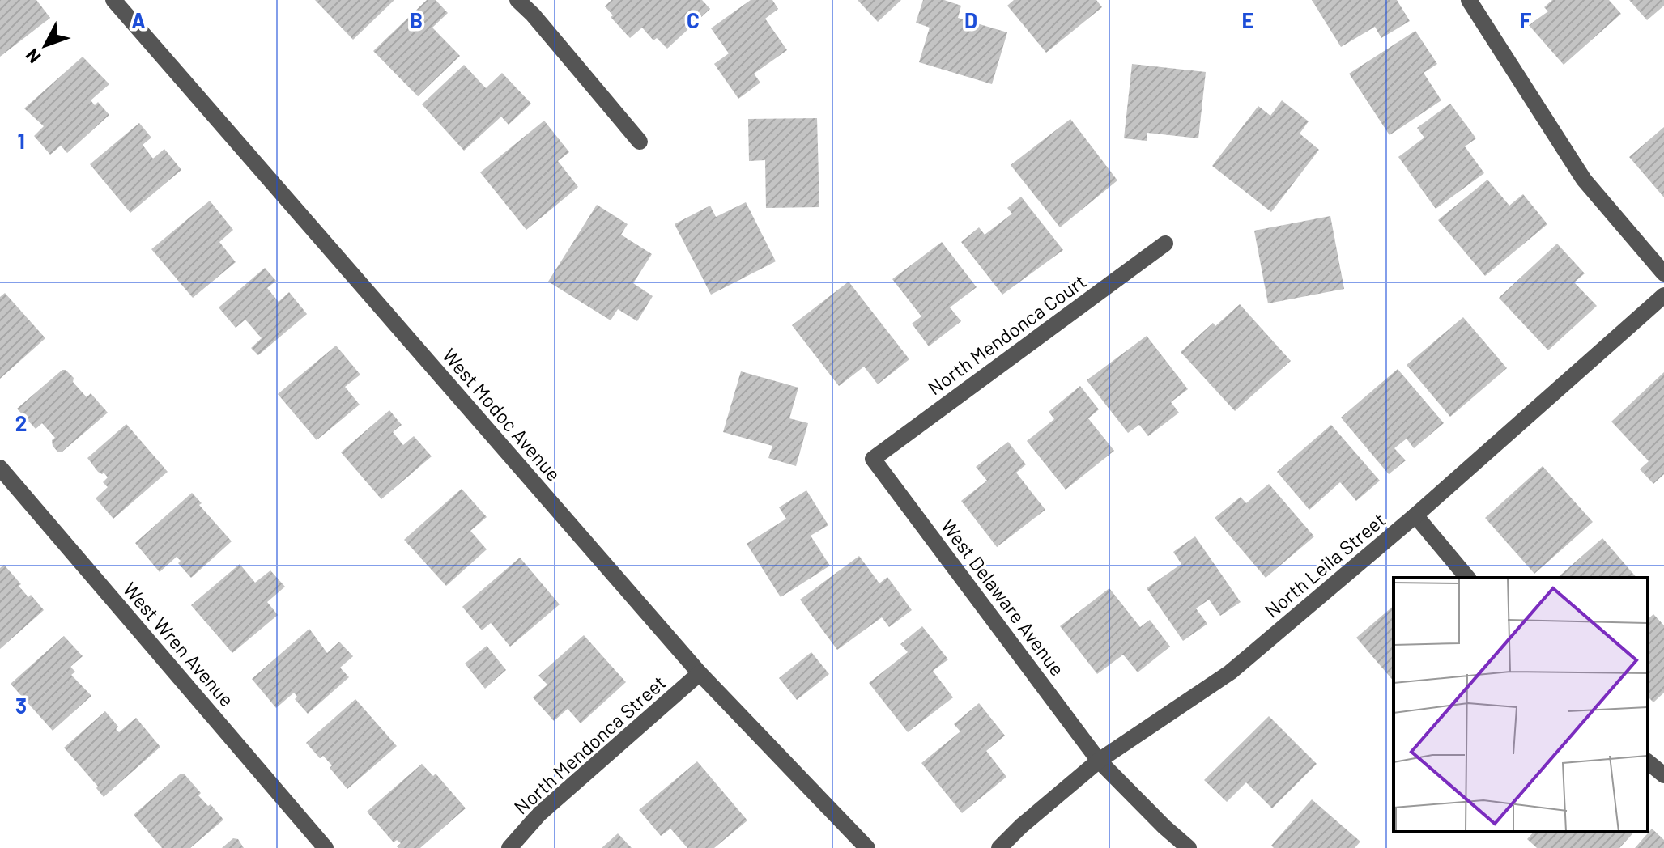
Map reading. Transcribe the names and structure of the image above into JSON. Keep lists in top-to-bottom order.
{
  "streets": {
    "street": [
      "North Mendonca Court",
      "West Modoc Avenue",
      "North Leila Street",
      "West Delaware Avenue",
      "West Wren Avenue",
      "North Mendonca Street"
    ]
  },
  "crossings": [
    ["North Mendonca Court", "West Delaware Avenue"],
    ["West Modoc Avenue", "North Mendonca Street"],
    ["North Leila Street", "West Delaware Avenue"]
  ],
  "north": "bottom left",
  "grid": {
    "columns": [
      "A",
      "B",
      "C",
      "D",
      "E",
      "F"
    ],
    "rows": ["1", "2", "3"]
  }
}
